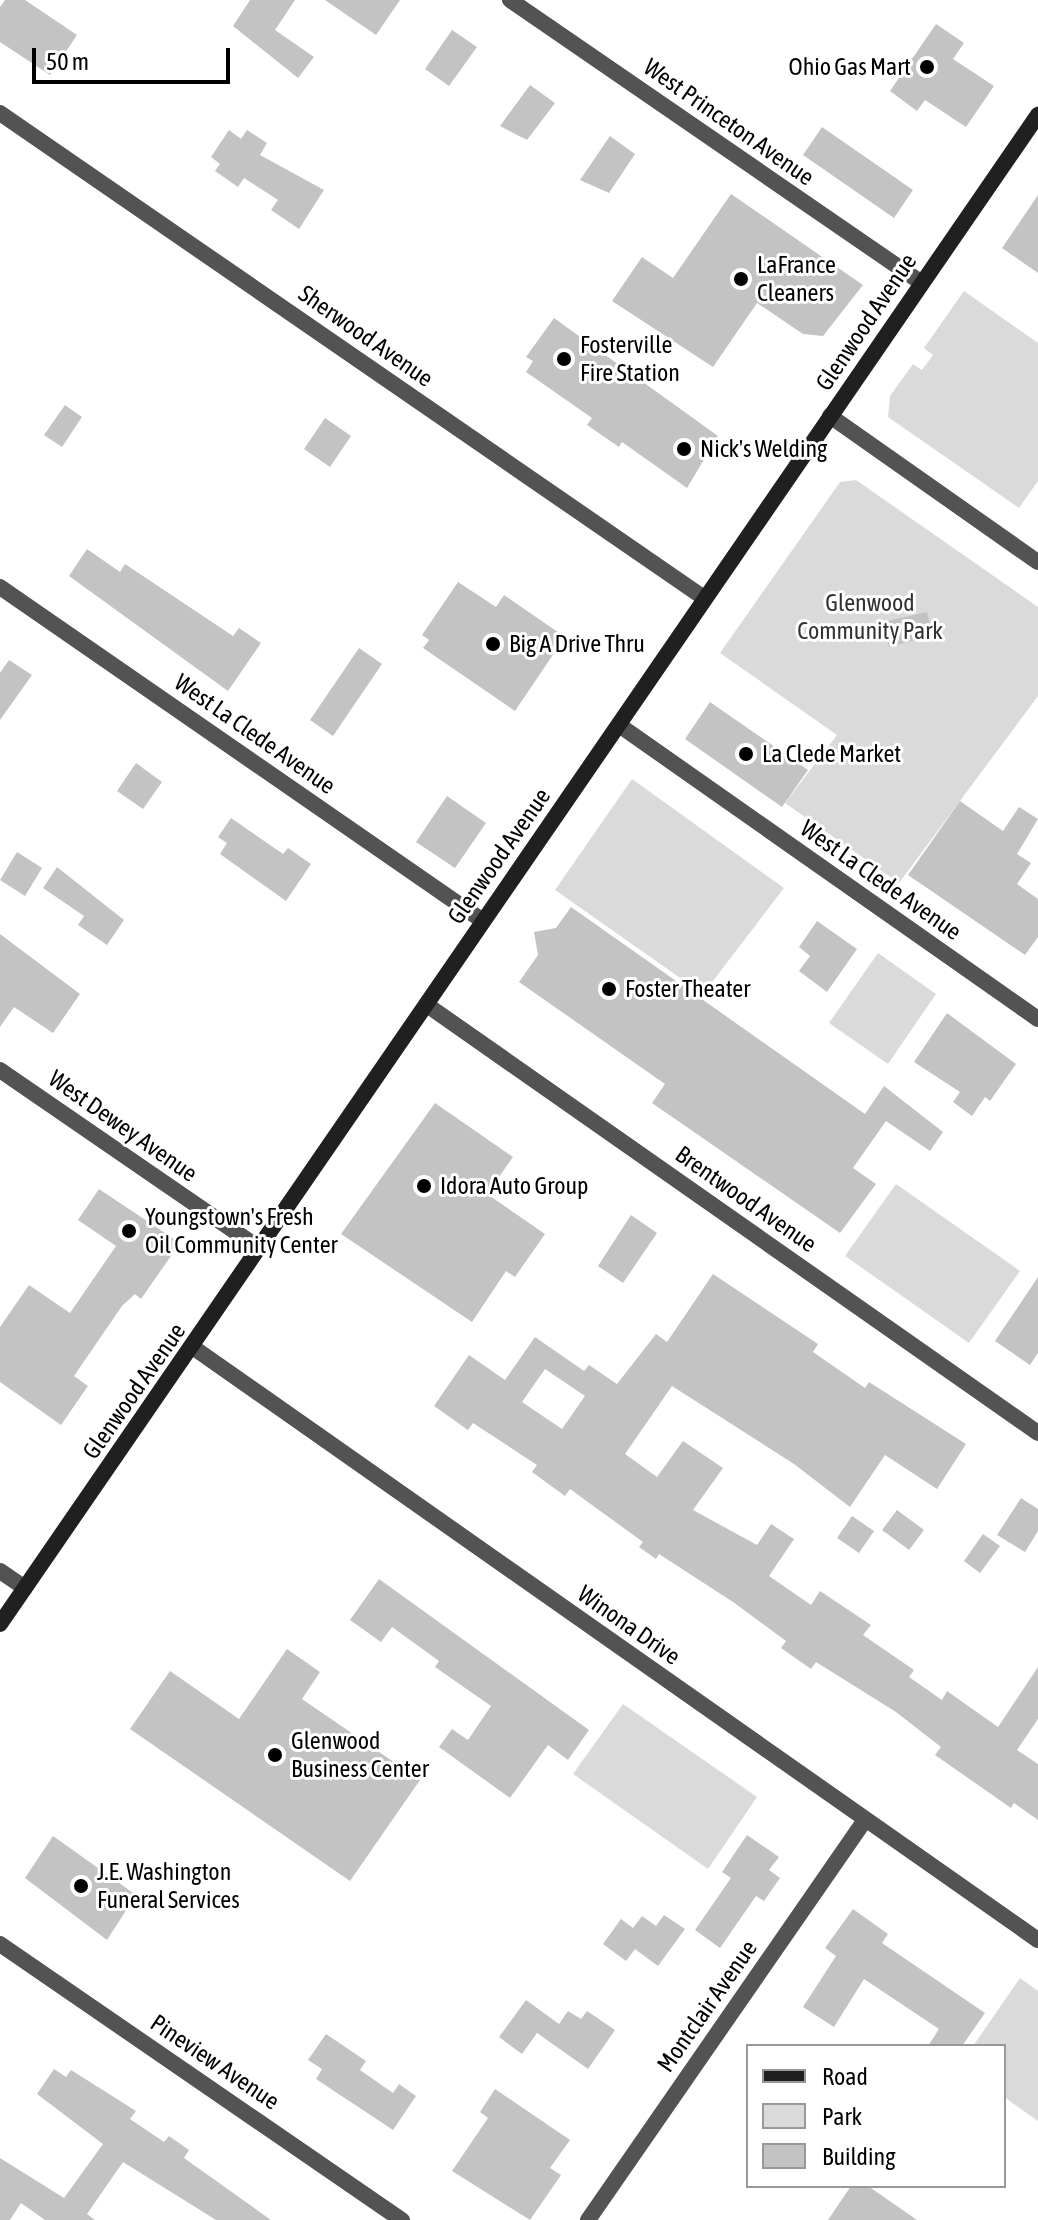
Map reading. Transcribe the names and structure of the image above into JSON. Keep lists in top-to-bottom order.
{
  "streets": {
    "main road": ["Glenwood Avenue"],
    "street": [
      "West Princeton Avenue",
      "Sherwood Avenue",
      "West La Clede Avenue",
      "West Dewey Avenue",
      "Brentwood Avenue",
      "Winona Drive",
      "Montclair Avenue",
      "Pineview Avenue"
    ]
  },
  "crossings": [
    ["West Princeton Avenue", "Glenwood Avenue"],
    ["Glenwood Avenue", "Sherwood Avenue"],
    ["Glenwood Avenue", "West La Clede Avenue"],
    ["Glenwood Avenue", "West Dewey Avenue"],
    ["Glenwood Avenue", "Brentwood Avenue"],
    ["Glenwood Avenue", "Winona Drive"],
    ["Winona Drive", "Montclair Avenue"]
  ],
  "parks": ["Glenwood Community Park"],
  "places": [
    "Ohio Gas Mart",
    "LaFrance Cleaners",
    "Fosterville Fire Station",
    "Nick's Welding",
    "Big A Drive Thru",
    "La Clede Market",
    "Foster Theater",
    "Idora Auto Group",
    "Youngstown's Fresh Oil Community Center",
    "Glenwood Business Center",
    "J.E. Washington Funeral Services"
  ],
  "legend": ["Road", "Park", "Building"],
  "scale_bar": "50 m"
}
